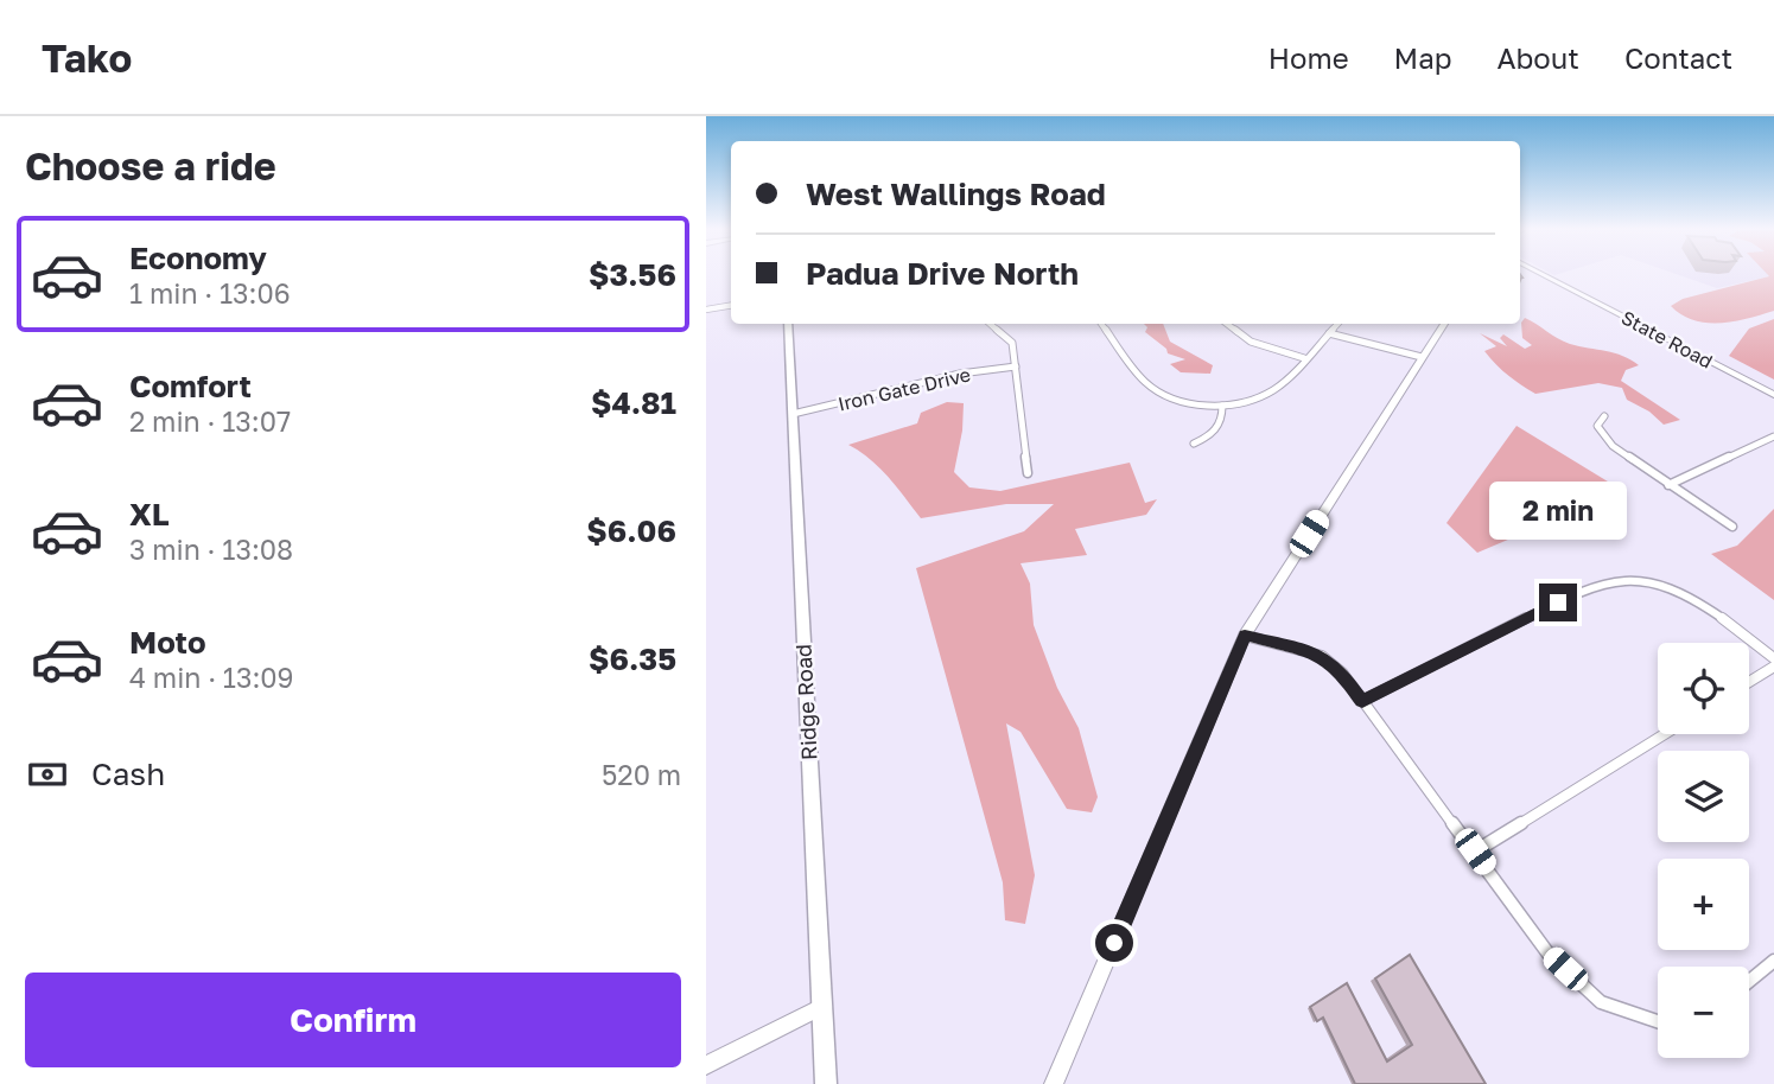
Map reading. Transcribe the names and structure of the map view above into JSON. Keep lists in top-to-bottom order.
{
  "streets": {
    "main road": ["Ridge Road"],
    "street": ["State Road", "Iron Gate Drive"]
  },
  "crossings": [
    ["Iron Gate Drive", "Ridge Road"]
  ],
  "page": {
    "header": "Tako",
    "nav": [
      "Home",
      "Map",
      "About",
      "Contact"
    ],
    "heading": "Choose a ride",
    "banner": ["West Wallings Road", "Padua Drive North"],
    "list": [
      {
        "name": "Economy",
        "note": "1 min · 13:06",
        "value": "$3.56"
      },
      {
        "name": "Comfort",
        "note": "2 min · 13:07",
        "value": "$4.81"
      },
      {
        "name": "XL",
        "note": "3 min · 13:08",
        "value": "$6.06"
      },
      {
        "name": "Moto",
        "note": "4 min · 13:09",
        "value": "$6.35"
      }
    ],
    "bubble": "2 min",
    "map_buttons": ["+", "−"],
    "pay": ["Cash", "520 m"],
    "buttons": "Confirm"
  }
}
